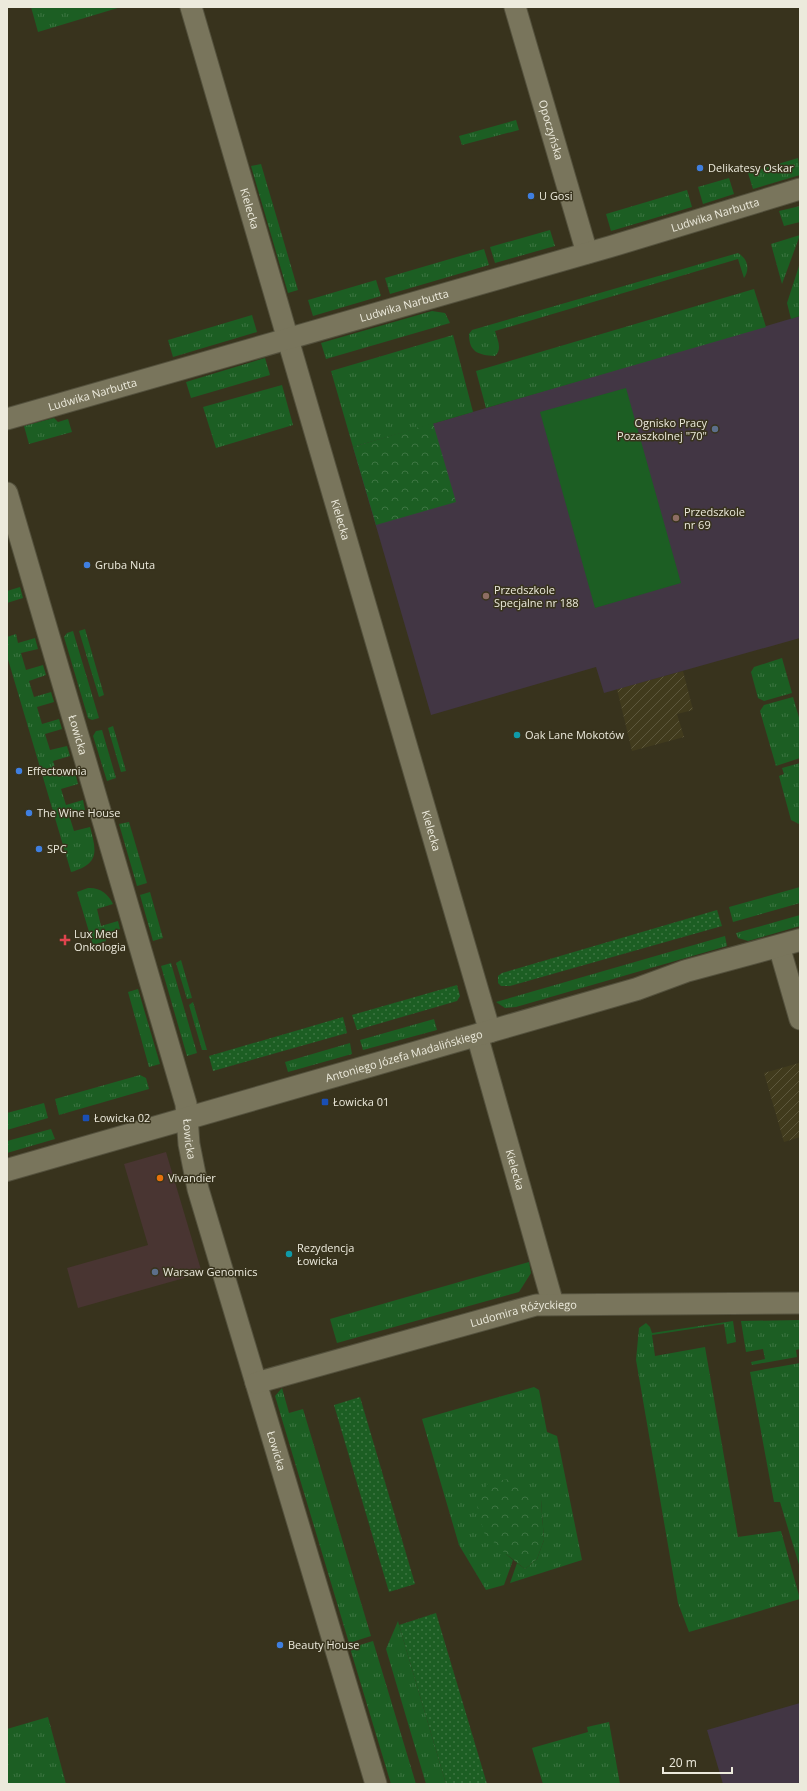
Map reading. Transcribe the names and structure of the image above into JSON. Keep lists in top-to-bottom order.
{
  "streets": {
    "street": [
      "Opoczyńska",
      "Kielecka",
      "Ludwika Narbutta",
      "Łowicka",
      "Antoniego Józefa Madalińskiego",
      "Ludomira Różyckiego"
    ]
  },
  "crossings": [
    ["Opoczyńska", "Ludwika Narbutta"],
    ["Kielecka", "Ludwika Narbutta"],
    ["Kielecka", "Antoniego Józefa Madalińskiego"],
    ["Kielecka", "Ludomira Różyckiego"],
    ["Łowicka", "Antoniego Józefa Madalińskiego"],
    ["Łowicka", "Ludomira Różyckiego"]
  ],
  "places": {
    "other": [
      "Delikatesy Oskar",
      "U Gosi",
      "Ognisko Pracy Pozaszkolnej \"70\"",
      "Przedszkole nr 69",
      "Gruba Nuta",
      "Przedszkole Specjalne nr 188",
      "Oak Lane Mokotów",
      "Effectownia",
      "The Wine House",
      "SPC",
      "Vivandier",
      "Rezydencja Łowicka",
      "Warsaw Genomics",
      "Beauty House"
    ],
    "health": ["Lux Med Onkologia"],
    "transit": ["Łowicka 01", "Łowicka 02"]
  },
  "scale_bar": "20 m"
}
